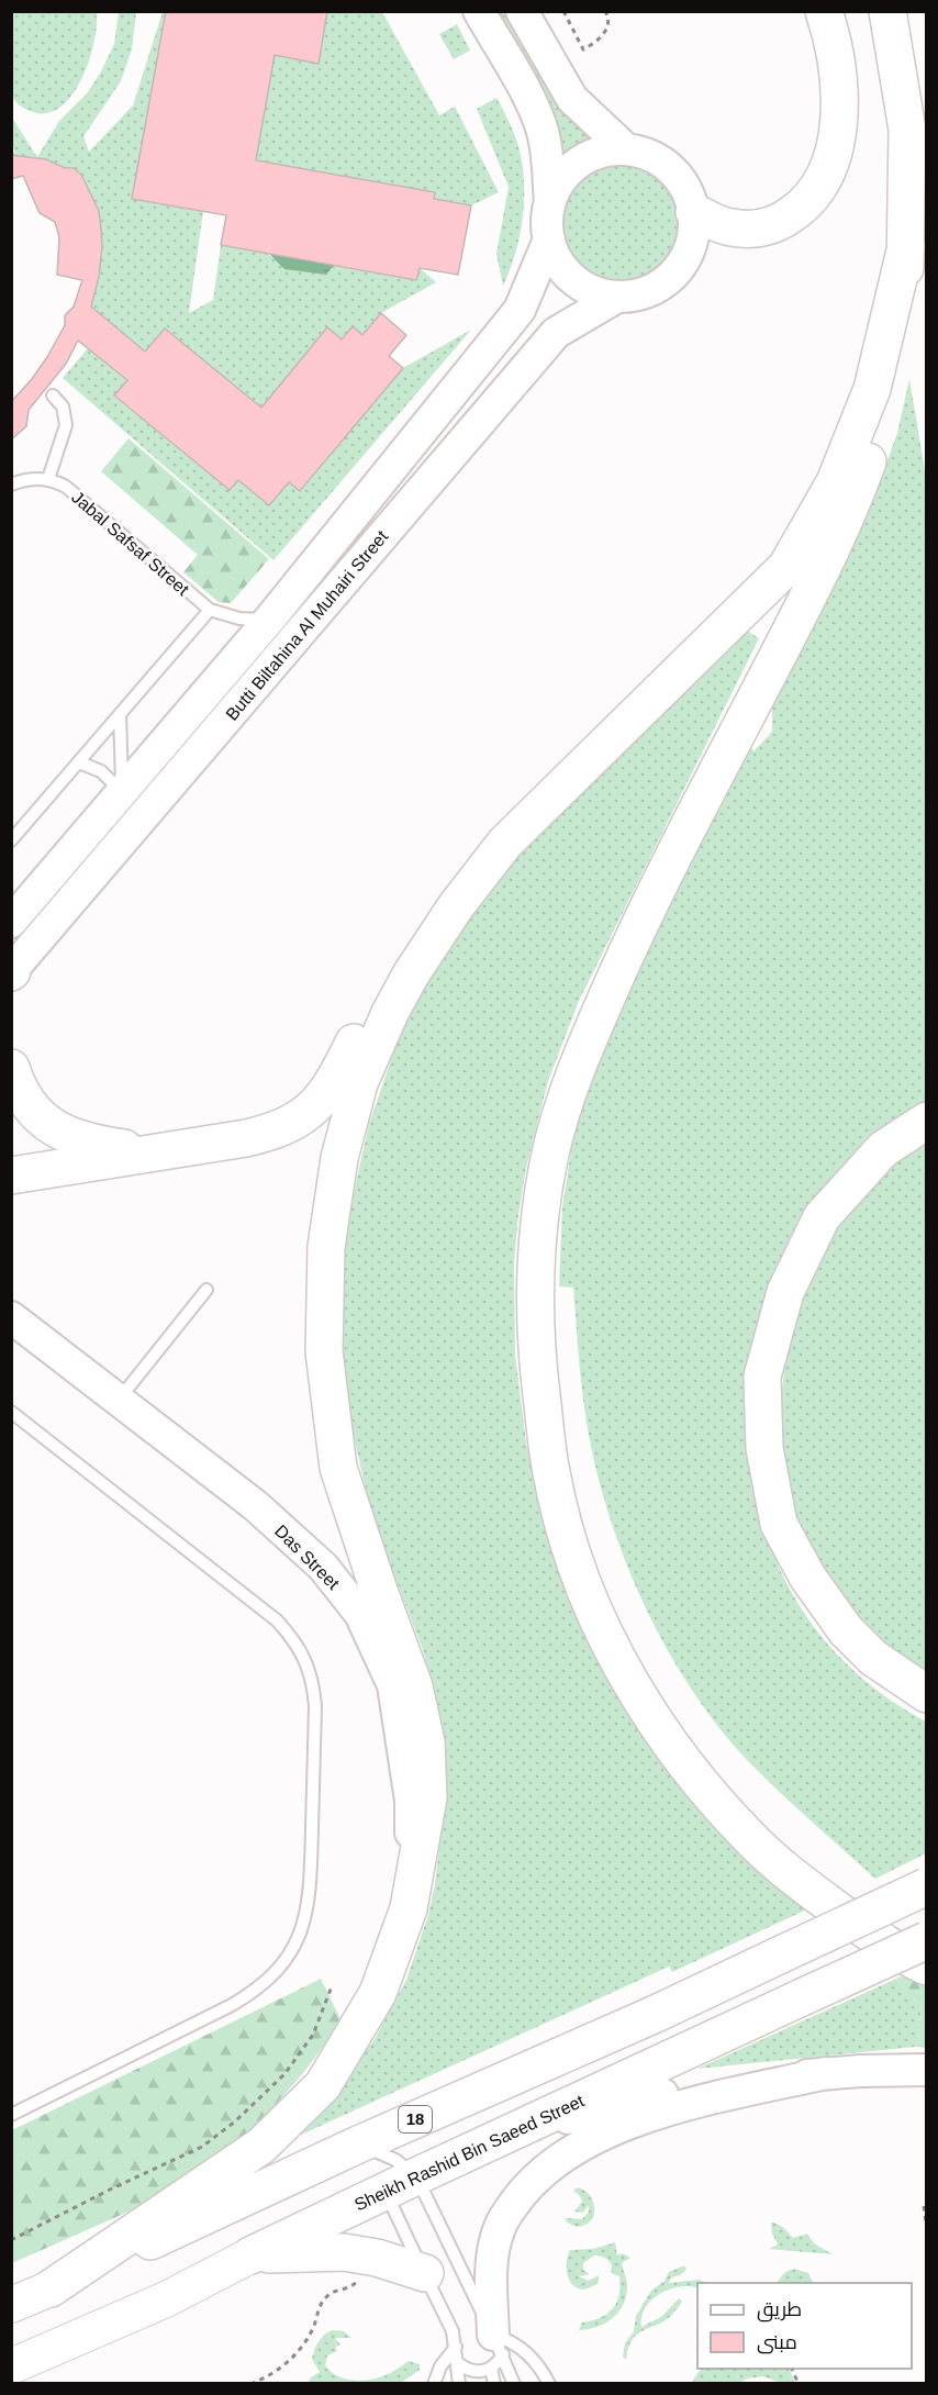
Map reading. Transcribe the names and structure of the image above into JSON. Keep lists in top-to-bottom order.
{
  "streets": {
    "highway": ["18", "Sheikh Rashid Bin Saeed Street"],
    "street": ["Butti Biltahina Al Muhairi Street", "Das Street"],
    "lane": ["Jabal Safsaf Street"]
  },
  "crossings": [
    ["Jabal Safsaf Street", "Butti Biltahina Al Muhairi Street"]
  ],
  "legend": ["طريق", "مبنى"]
}
